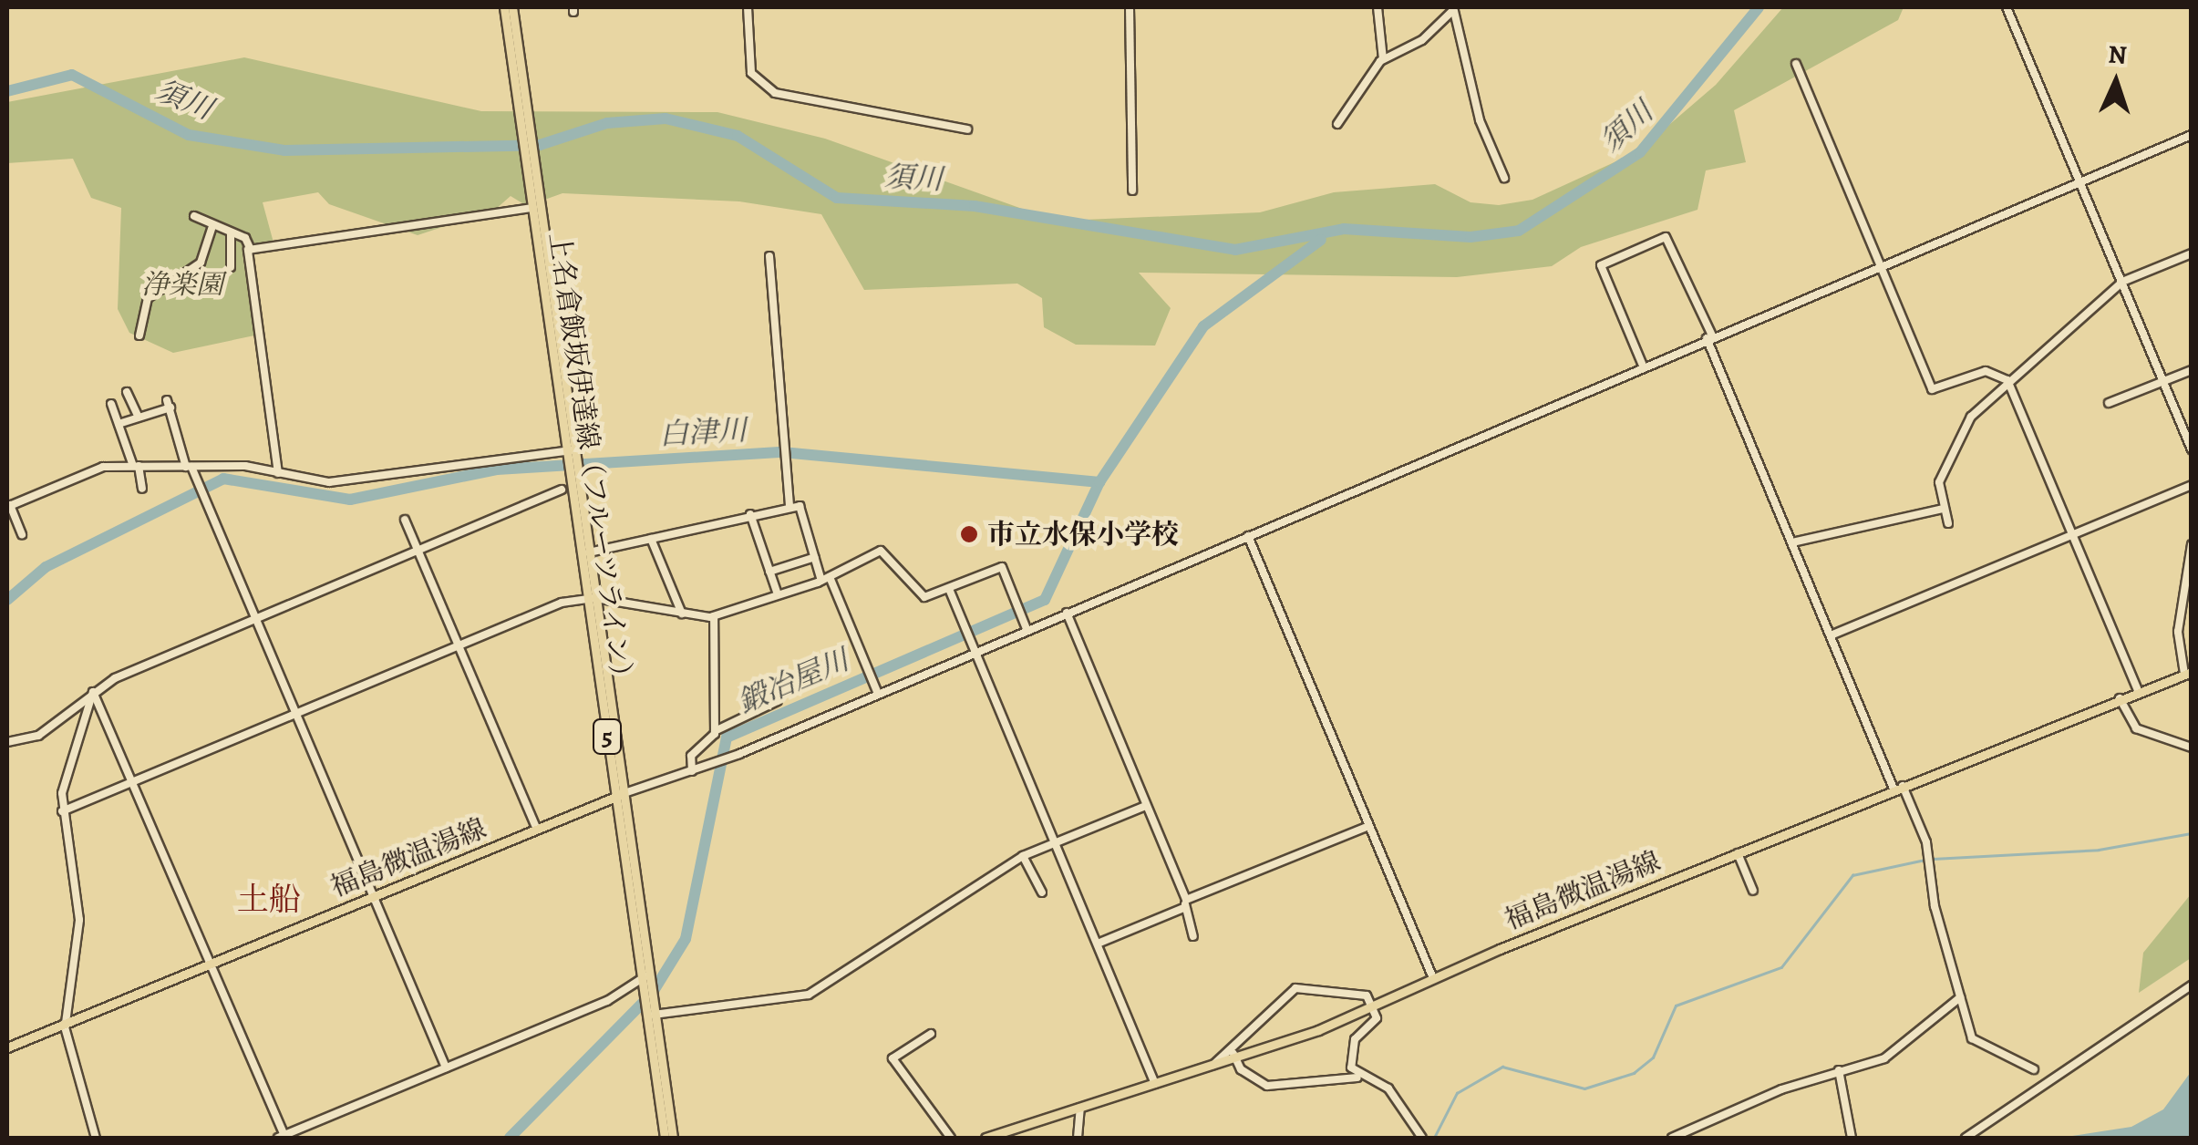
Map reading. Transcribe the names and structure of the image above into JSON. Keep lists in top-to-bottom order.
{
  "streets": {
    "main road": ["上名倉飯坂伊達線（フルーツライン）", "5", "福島微温湯線"]
  },
  "crossings": [
    ["上名倉飯坂伊達線（フルーツライン）", "福島微温湯線"]
  ],
  "districts": ["土船"],
  "water": ["須川", "白津川", "鍛冶屋川"],
  "parks": ["浄楽園"],
  "places": ["市立水保小学校"],
  "north": "top"
}
